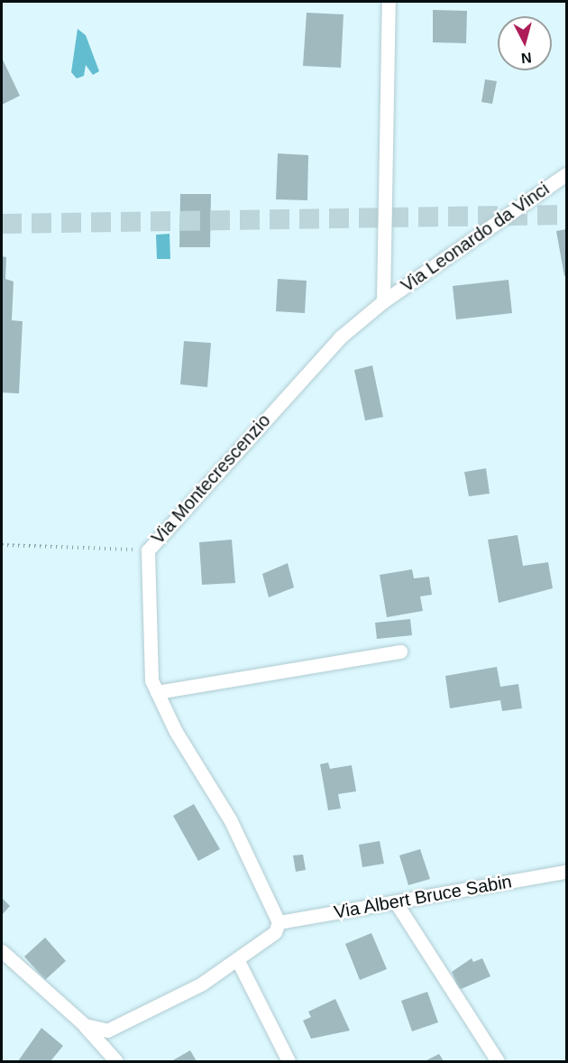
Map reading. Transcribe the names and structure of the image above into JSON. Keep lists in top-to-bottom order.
{
  "streets": {
    "street": ["Via Leonardo da Vinci", "Via Montecrescenzio", "Via Albert Bruce Sabin"]
  },
  "crossings": [
    ["Via Leonardo da Vinci", "Via Montecrescenzio"],
    ["Via Montecrescenzio", "Via Albert Bruce Sabin"]
  ],
  "north": "bottom"
}
